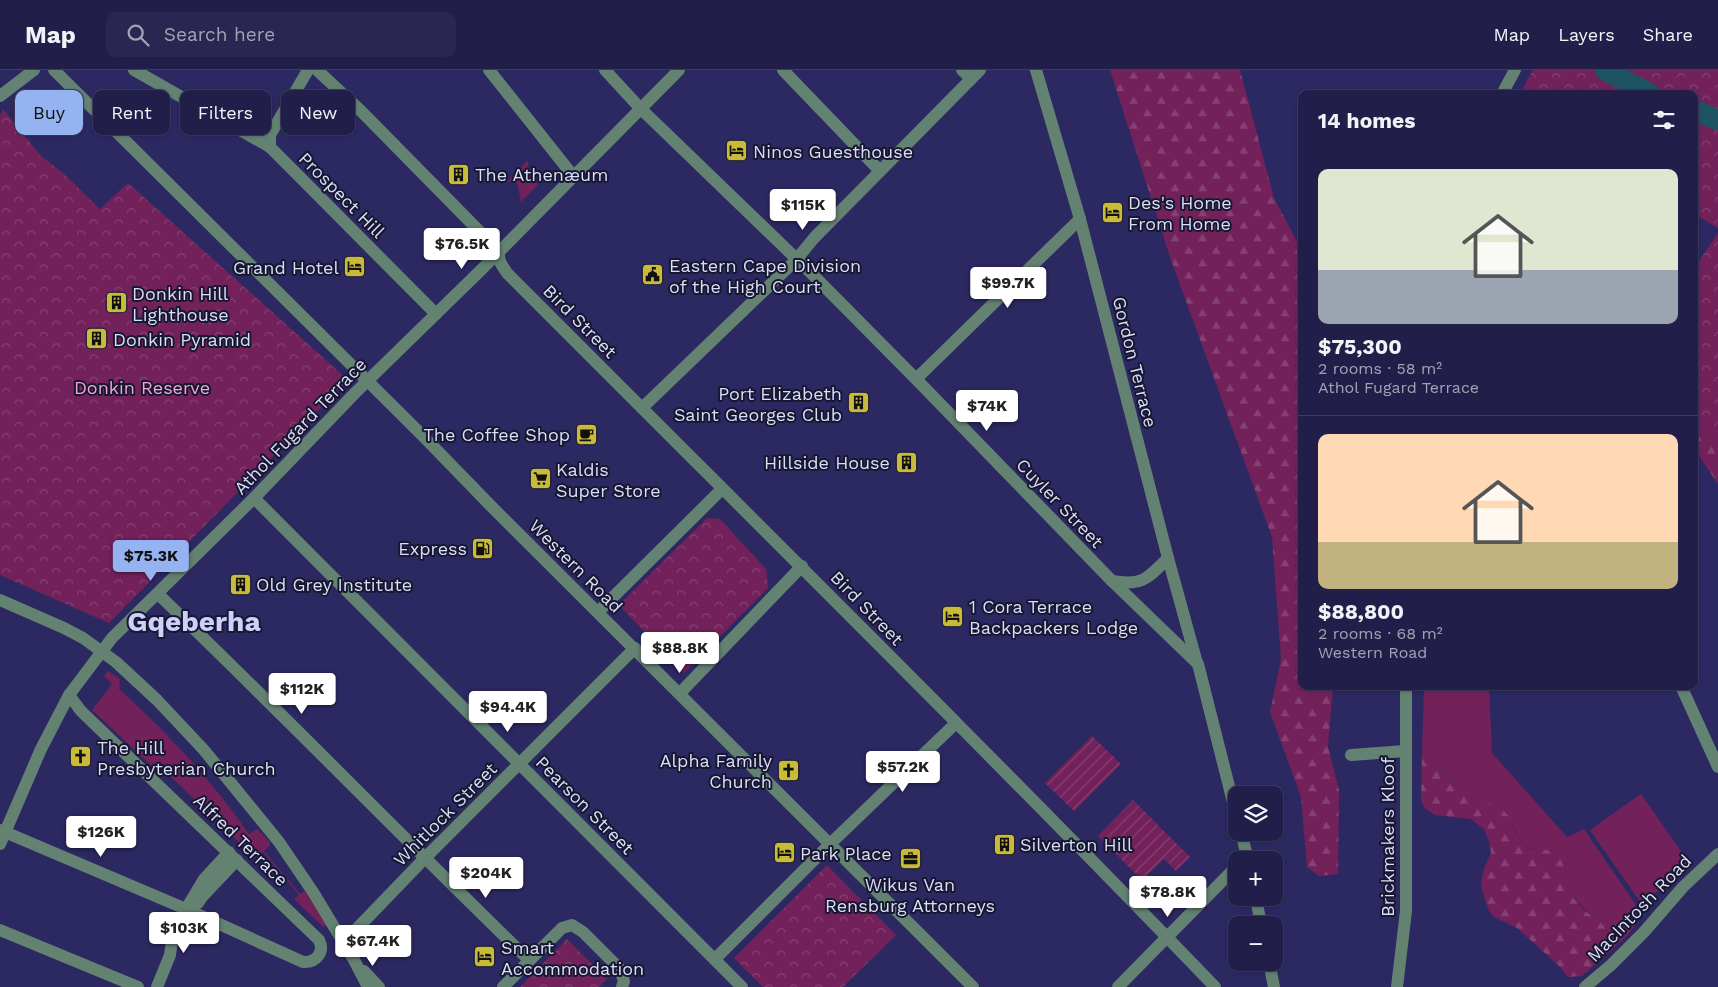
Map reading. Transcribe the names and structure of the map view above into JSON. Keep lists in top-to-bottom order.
{
  "streets": {
    "street": [
      "Prospect Hill",
      "Bird Street",
      "Gordon Terrace",
      "Athol Fugard Terrace",
      "Cuyler Street",
      "Western Road",
      "Pearson Street",
      "Whitlock Street",
      "Brickmakers Kloof",
      "Alfred Terrace",
      "MacIntosh Road"
    ]
  },
  "crossings": [
    ["Prospect Hill", "Athol Fugard Terrace"],
    ["Bird Street", "Athol Fugard Terrace"],
    ["Gordon Terrace", "Cuyler Street"],
    ["Athol Fugard Terrace", "Cuyler Street"],
    ["Athol Fugard Terrace", "Western Road"],
    ["Athol Fugard Terrace", "Pearson Street"],
    ["Athol Fugard Terrace", "Alfred Terrace"],
    ["Western Road", "Whitlock Street"],
    ["Pearson Street", "Whitlock Street"]
  ],
  "districts": ["Gqeberha"],
  "parks": ["Donkin Reserve"],
  "places": {
    "hotel": [
      "Ninos Guesthouse",
      "Des's Home From Home",
      "Grand Hotel",
      "1 Cora Terrace Backpackers Lodge",
      "Park Place",
      "Smart Accommodation"
    ],
    "building": [
      "The Athenæum",
      "Donkin Hill Lighthouse",
      "Donkin Pyramid",
      "Port Elizabeth Saint Georges Club",
      "Hillside House",
      "Old Grey Institute",
      "Silverton Hill"
    ],
    "public building": ["Eastern Cape Division of the High Court"],
    "cafe": ["The Coffee Shop"],
    "supermarket": ["Kaldis Super Store"],
    "fuel station": ["Express"],
    "church": ["The Hill Presbyterian Church", "Alpha Family Church"],
    "office": ["Wikus Van Rensburg Attorneys"]
  },
  "page": {
    "header": "Map",
    "search": "Search here",
    "nav": ["Map", "Layers", "Share"],
    "chip": [
      "Buy",
      "Rent",
      "Filters",
      "New"
    ],
    "heading": "14 homes",
    "list": [
      {
        "name": "$75,300",
        "note": "2 rooms · 58 m² · Athol Fugard Terrace"
      },
      {
        "name": "$88,800",
        "note": "2 rooms · 68 m² · Western Road"
      }
    ],
    "price": [
      "$115K",
      "$76.5K",
      "$99.7K",
      "$74K",
      "$75.3K",
      "$88.8K",
      "$112K",
      "$94.4K",
      "$57.2K",
      "$126K",
      "$204K",
      "$78.8K",
      "$103K",
      "$67.4K"
    ],
    "map_buttons": ["+", "−"]
  }
}
